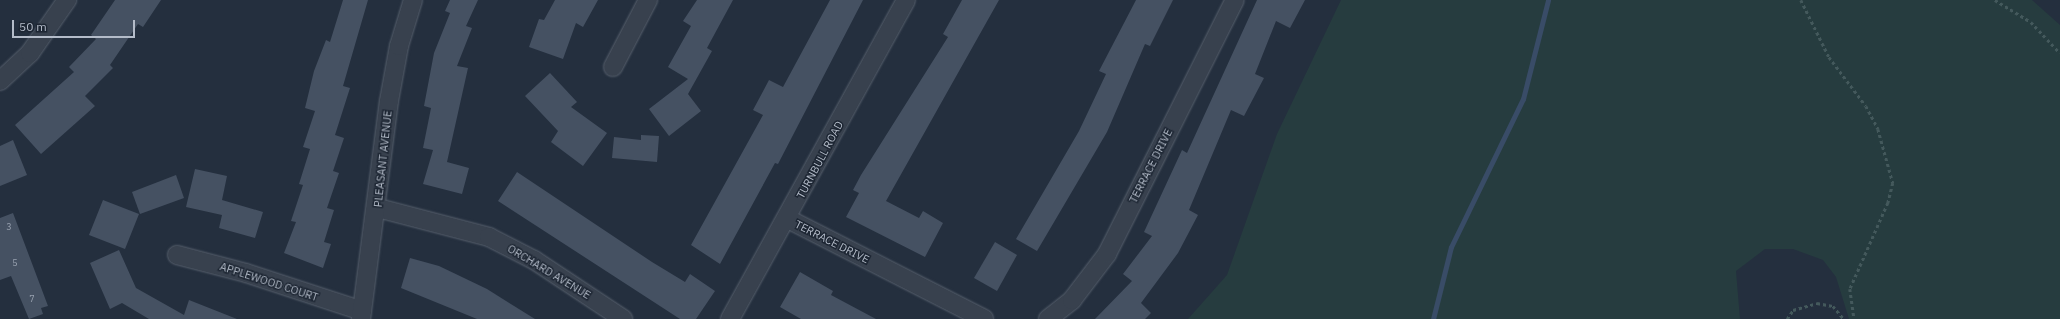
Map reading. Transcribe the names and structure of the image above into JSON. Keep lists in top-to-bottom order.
{
  "streets": {
    "street": [
      "PLEASANT AVENUE",
      "TURNBULL ROAD",
      "TERRACE DRIVE",
      "ORCHARD AVENUE",
      "APPLEWOOD COURT"
    ]
  },
  "crossings": [
    ["PLEASANT AVENUE", "ORCHARD AVENUE"],
    ["PLEASANT AVENUE", "APPLEWOOD COURT"],
    ["TURNBULL ROAD", "TERRACE DRIVE"]
  ],
  "house_numbers": ["3", "5", "7"],
  "scale_bar": "50 m"
}
